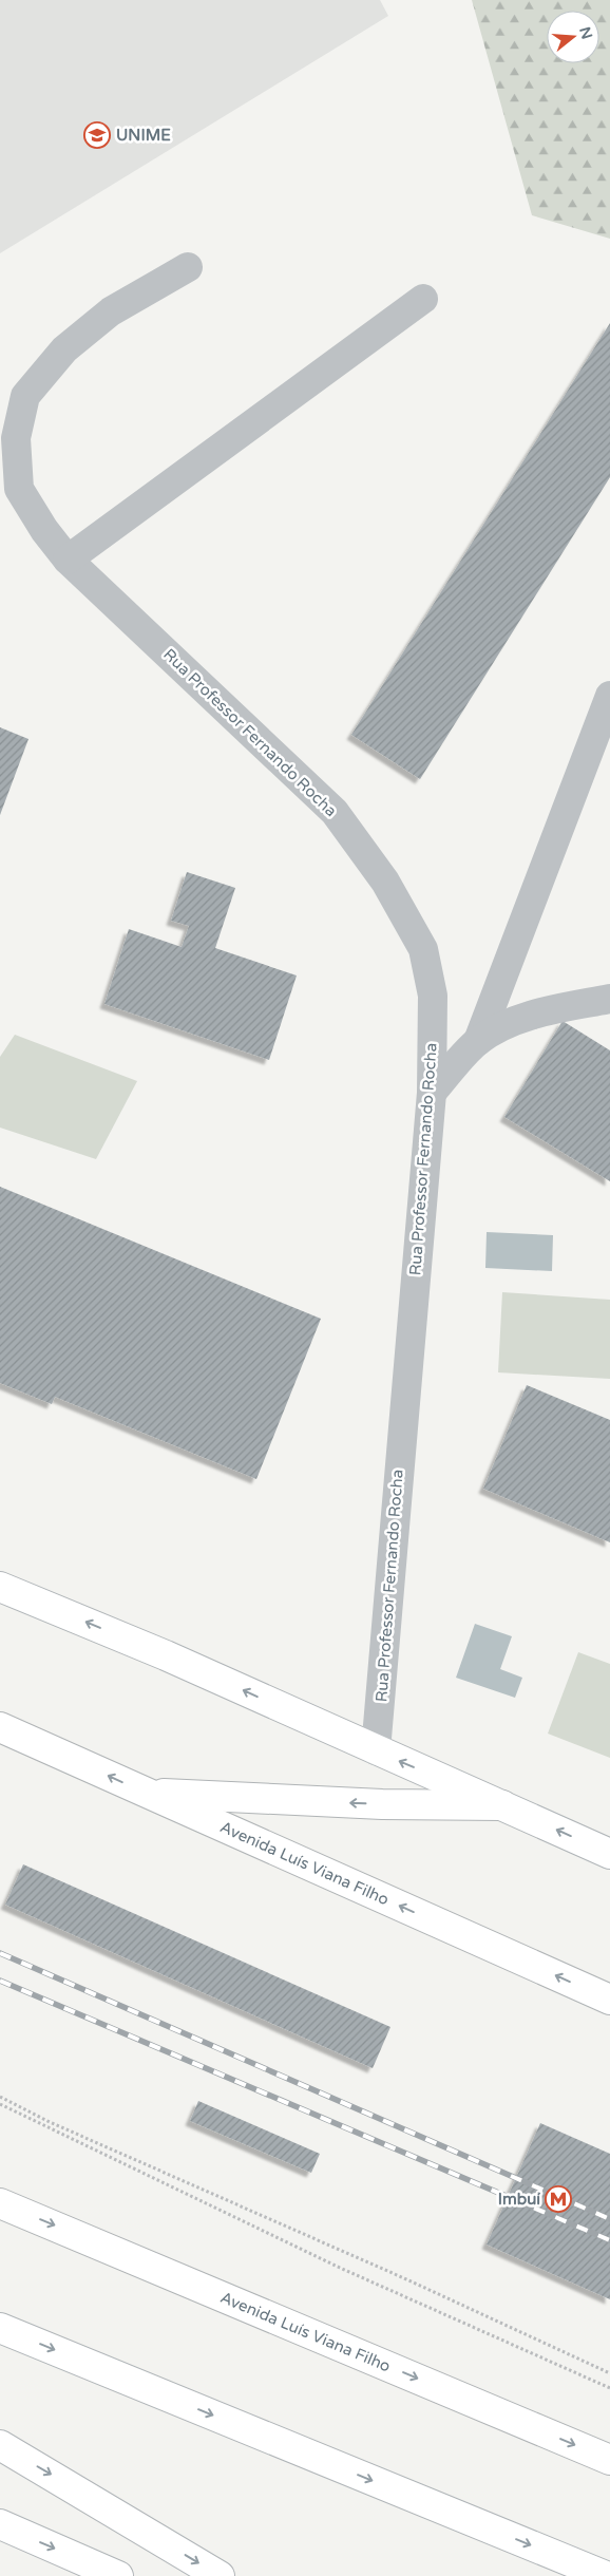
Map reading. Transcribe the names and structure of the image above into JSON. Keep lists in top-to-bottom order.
{
  "streets": {
    "main road": ["Avenida Luís Viana Filho"],
    "street": ["Rua Professor Fernando Rocha"]
  },
  "places": {
    "school or university": ["UNIME"],
    "metro station": ["Imbuí"]
  },
  "north": "right"
}
